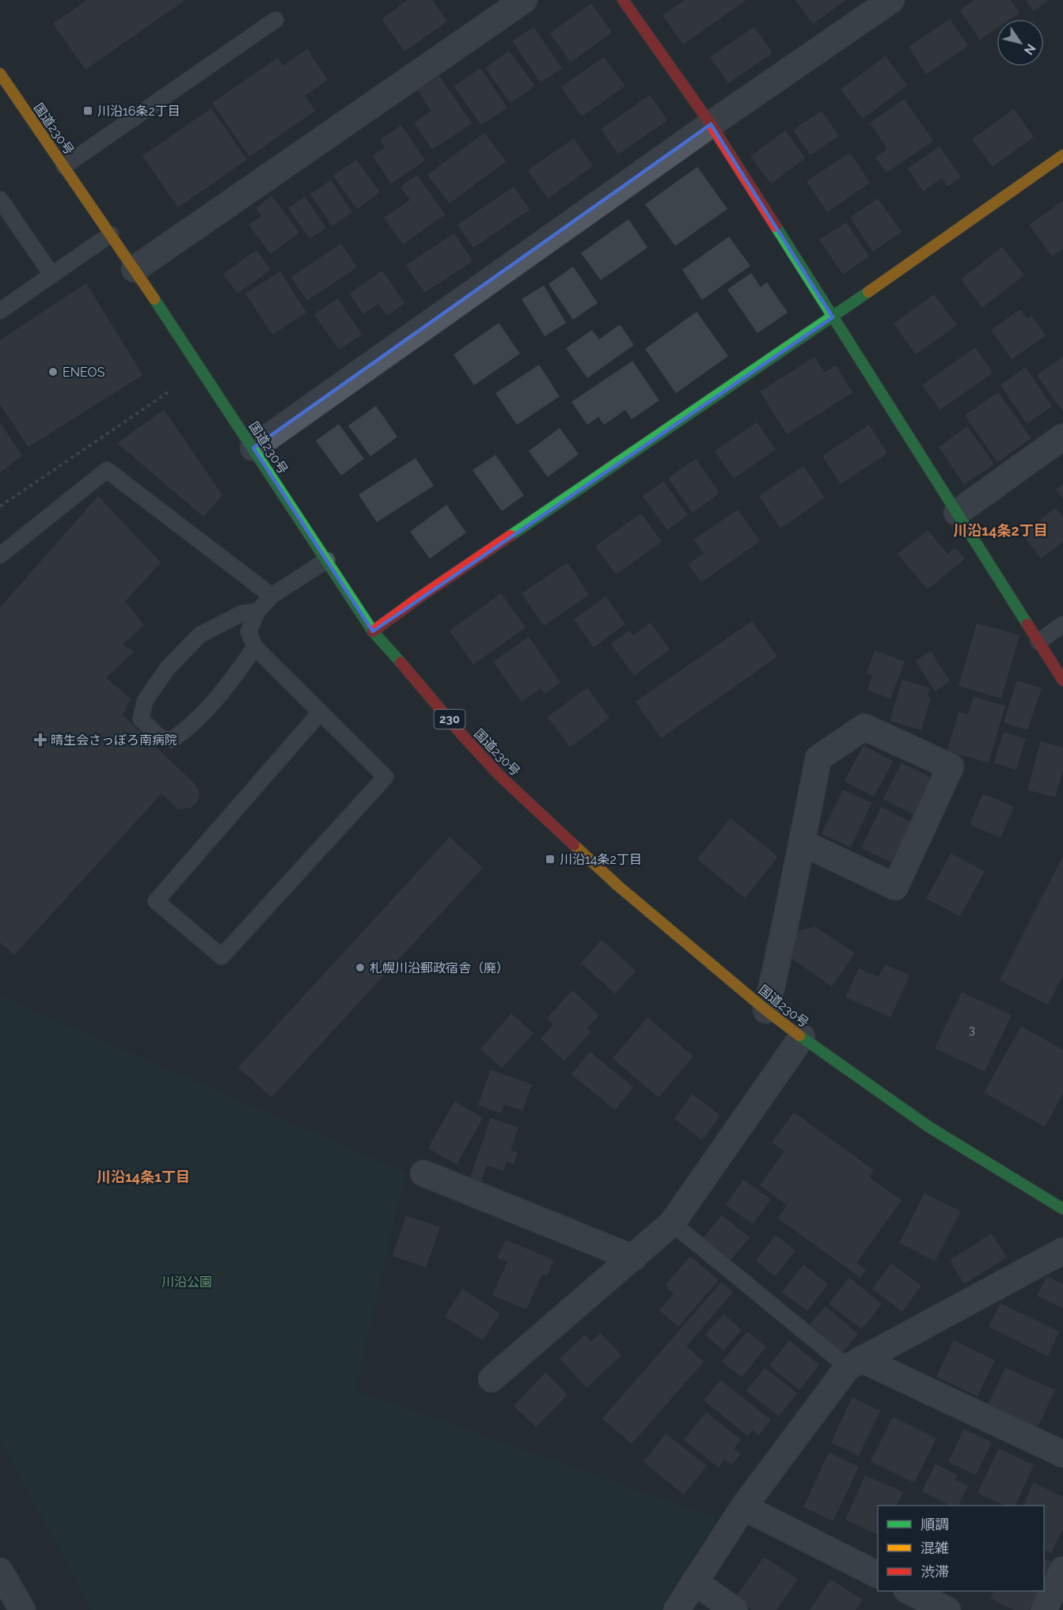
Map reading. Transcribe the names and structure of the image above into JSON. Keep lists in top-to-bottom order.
{
  "streets": {
    "main road": ["国道230号", "230"]
  },
  "districts": ["川沿14条2丁目", "川沿14条1丁目"],
  "parks": ["川沿公園"],
  "places": {
    "transit": ["川沿16条2丁目", "川沿14条2丁目"],
    "other": ["ENEOS", "札幌川沿郵政宿舎（廃）"],
    "health": ["晴生会さっぽろ南病院"]
  },
  "house_numbers": ["3"],
  "legend": ["順調", "混雑", "渋滞"],
  "north": "bottom right"
}
